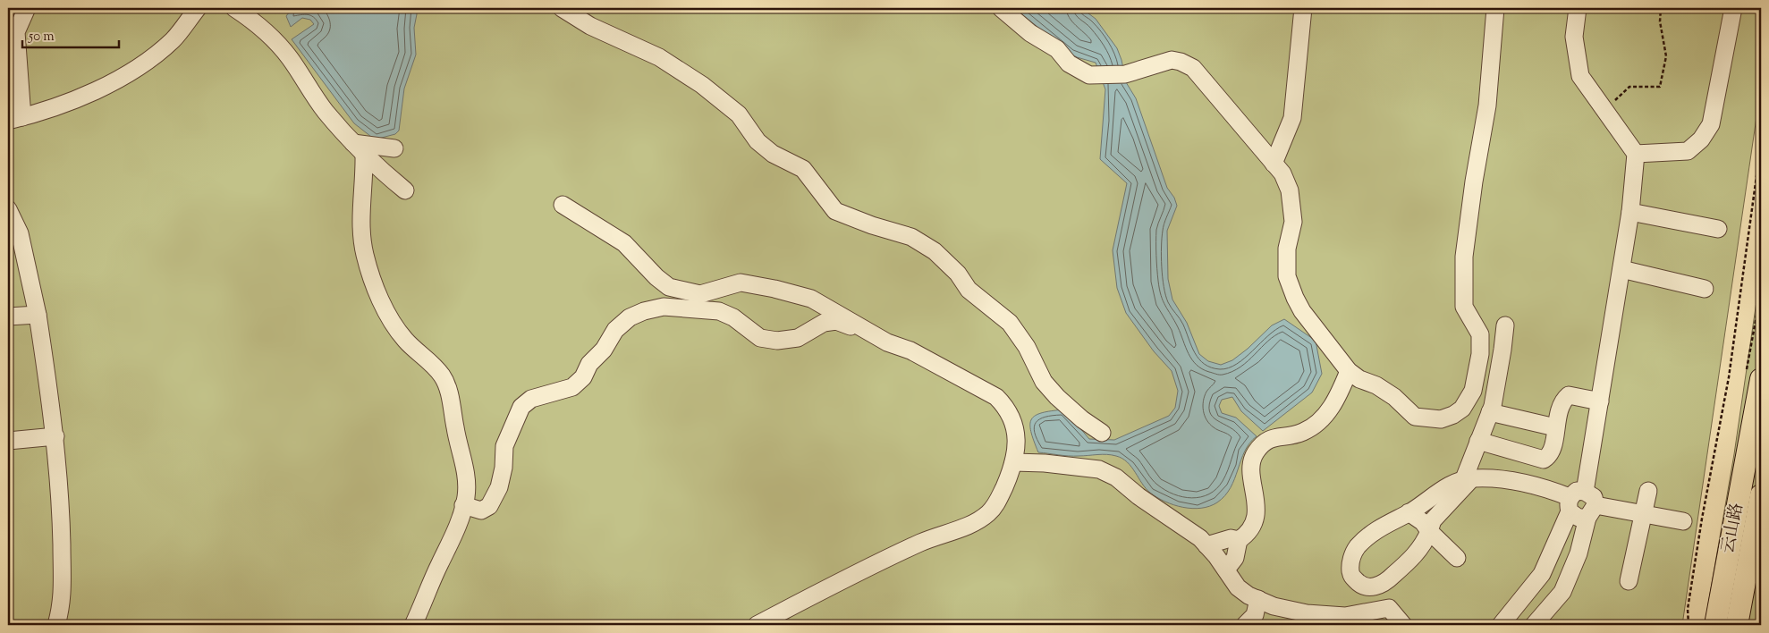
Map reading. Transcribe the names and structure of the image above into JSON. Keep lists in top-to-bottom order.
{
  "streets": {
    "main road": ["云山路"]
  },
  "scale_bar": "50 m"
}
